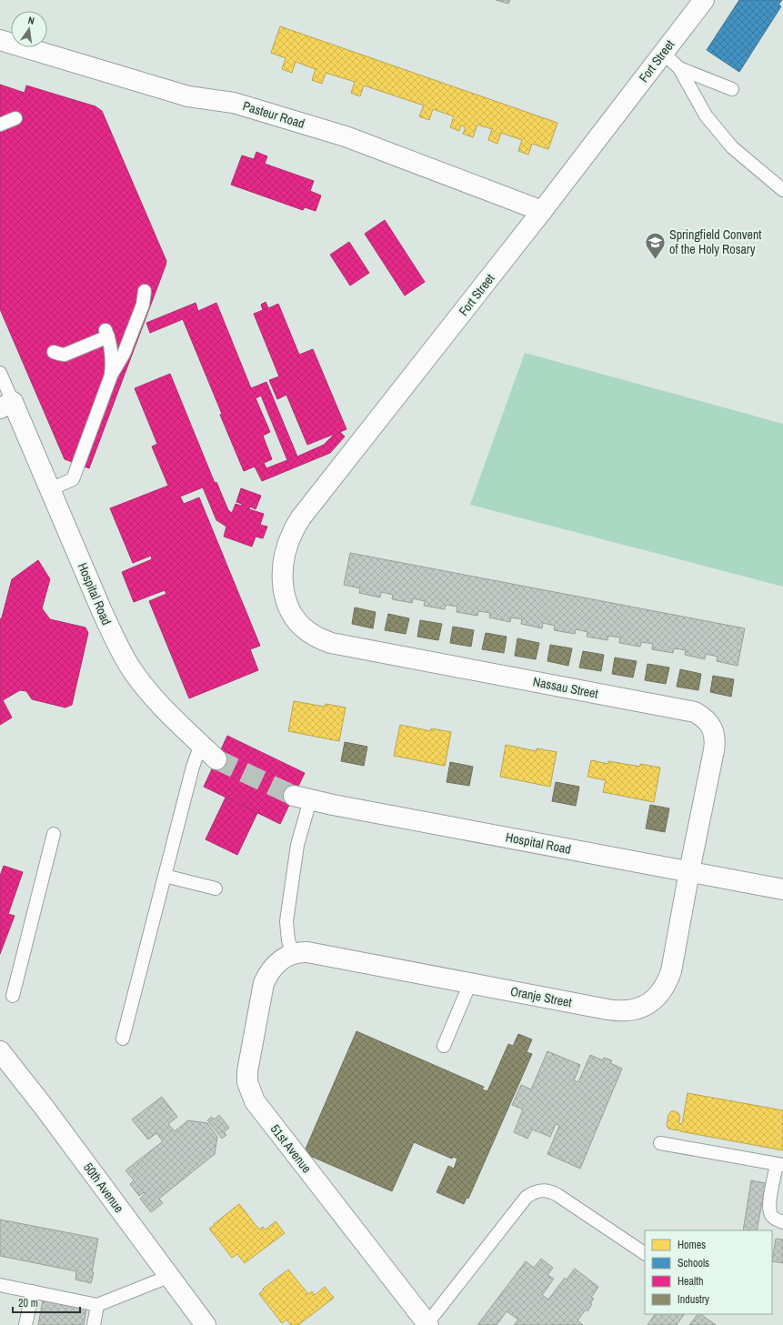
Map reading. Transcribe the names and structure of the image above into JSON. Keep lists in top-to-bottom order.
{
  "streets": {
    "street": [
      "Fort Street",
      "Pasteur Road",
      "Hospital Road",
      "Nassau Street",
      "Oranje Street",
      "51st Avenue",
      "50th Avenue"
    ]
  },
  "crossings": [
    ["Fort Street", "Pasteur Road"],
    ["Fort Street", "Nassau Street"],
    ["Hospital Road", "Nassau Street"],
    ["Hospital Road", "Oranje Street"],
    ["Nassau Street", "Oranje Street"],
    ["Oranje Street", "51st Avenue"]
  ],
  "places": {
    "school or university": ["Springfield Convent of the Holy Rosary"]
  },
  "legend": [
    "Homes",
    "Schools",
    "Health",
    "Industry"
  ],
  "scale_bar": "20 m",
  "north": "top"
}
